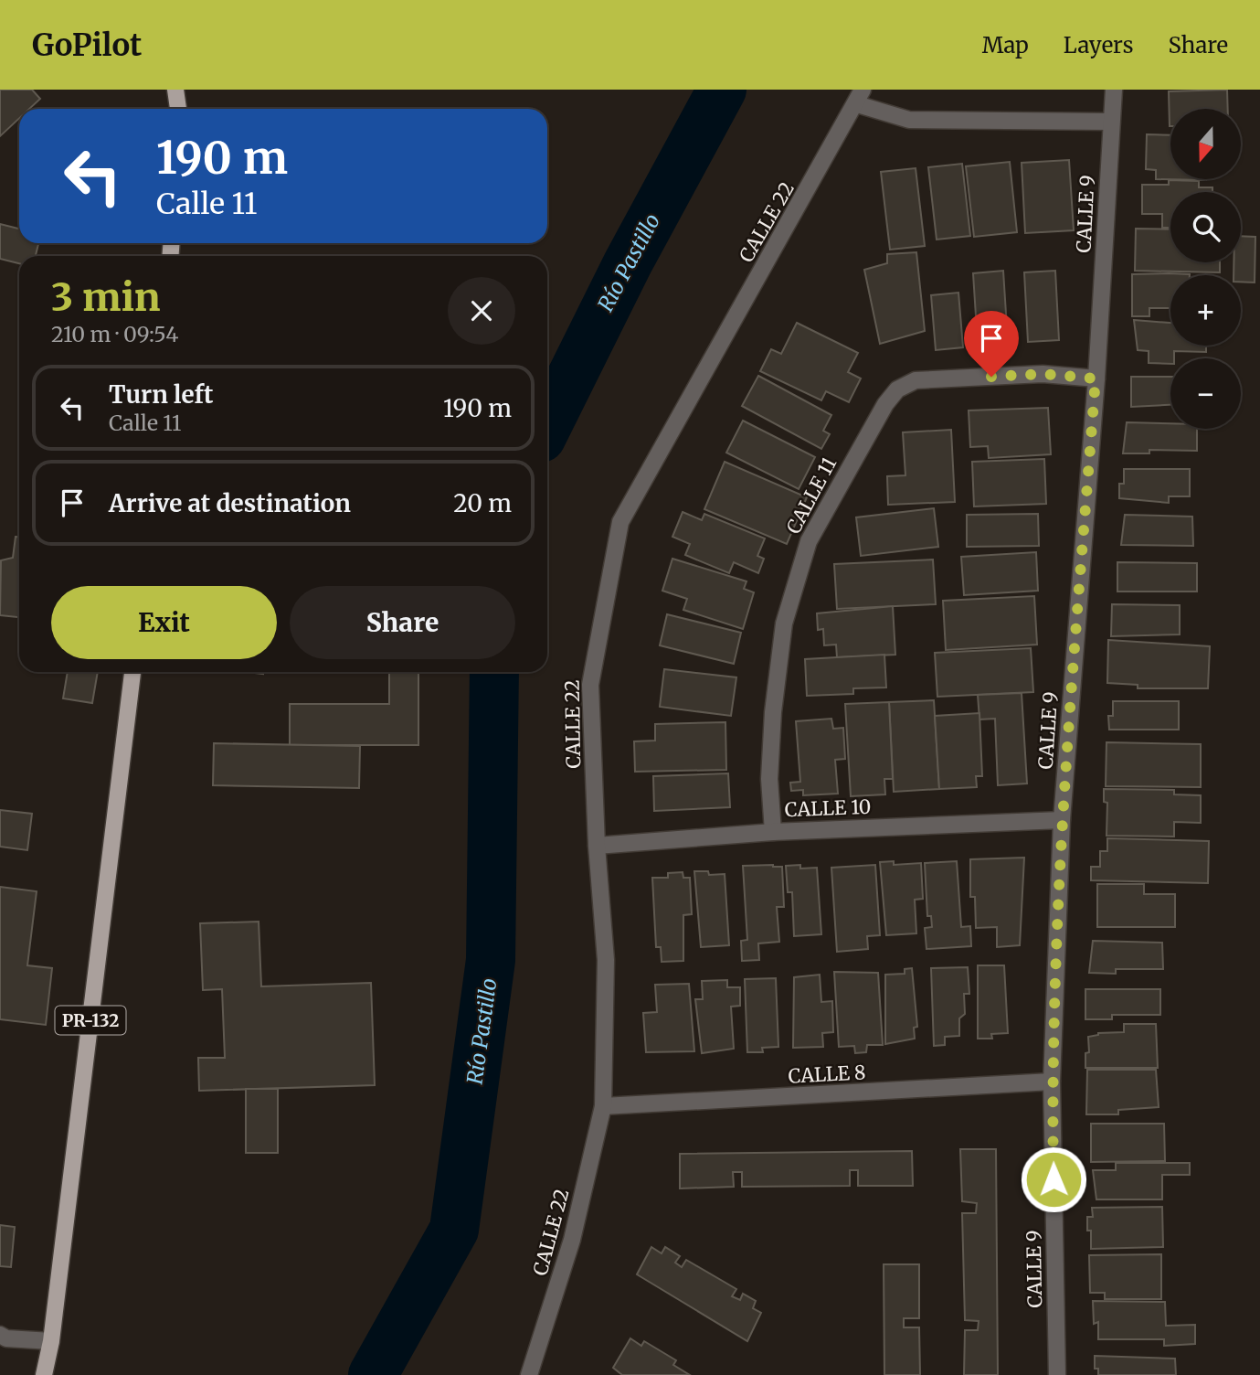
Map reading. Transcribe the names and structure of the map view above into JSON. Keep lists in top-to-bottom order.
{
  "streets": {
    "main road": ["PR-132"],
    "street": [
      "CALLE 9",
      "CALLE 22",
      "CALLE 11",
      "CALLE 10",
      "CALLE 8"
    ]
  },
  "crossings": [
    ["CALLE 9", "CALLE 11"],
    ["CALLE 9", "CALLE 10"],
    ["CALLE 9", "CALLE 8"],
    ["CALLE 22", "CALLE 10"],
    ["CALLE 22", "CALLE 8"],
    ["CALLE 11", "CALLE 10"]
  ],
  "water": ["Río Pastillo"],
  "north": "bottom",
  "page": {
    "header": "GoPilot",
    "nav": ["Map", "Layers", "Share"],
    "map_buttons": ["+", "−"],
    "turn": ["190 m", "Calle 11"],
    "heading": ["3 min", "210 m · 09:54"],
    "list": [
      {
        "name": "Turn left",
        "note": "Calle 11",
        "value": "190 m"
      },
      {
        "name": "Arrive at destination",
        "value": "20 m"
      }
    ],
    "buttons": ["Exit", "Share"]
  }
}
